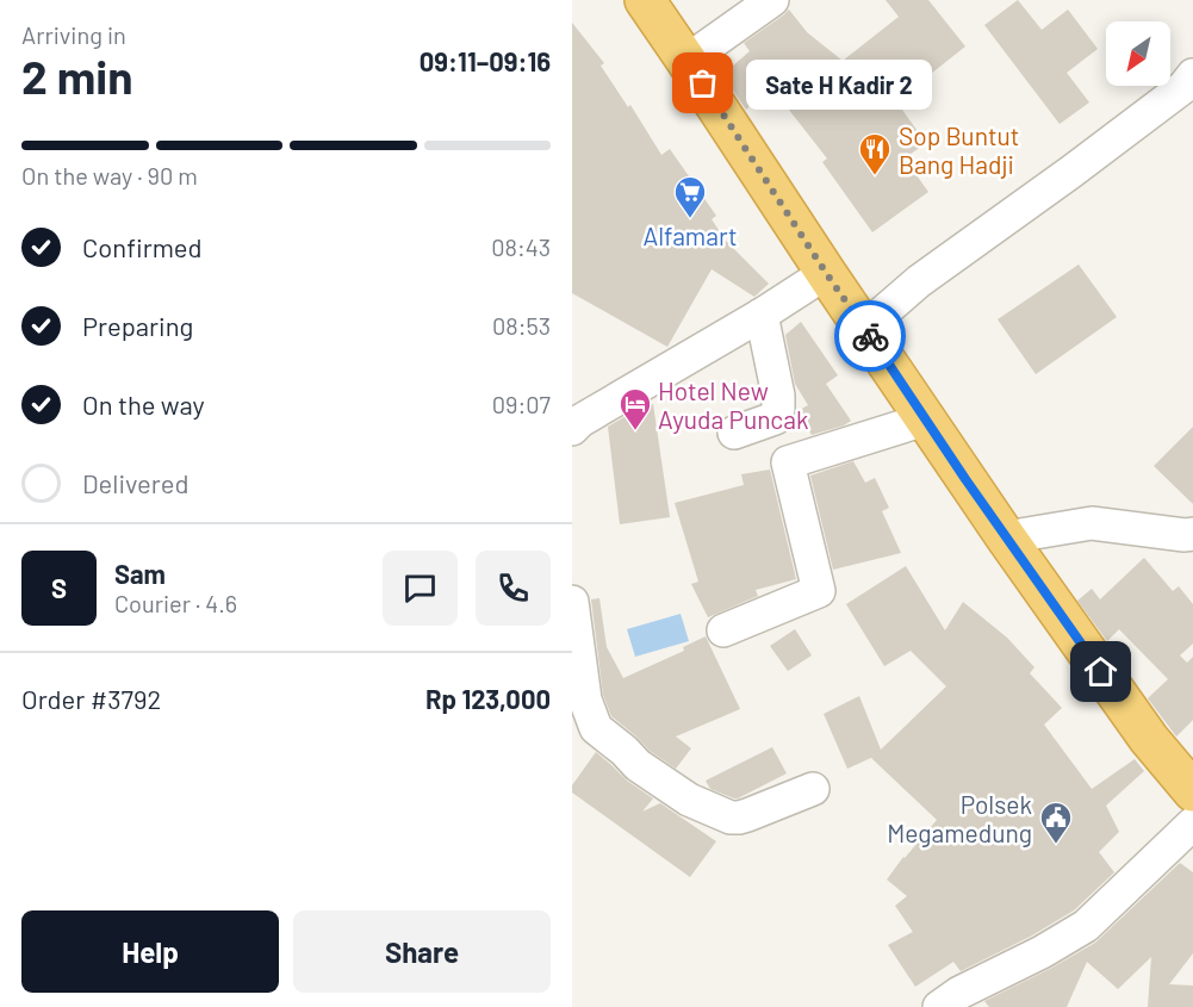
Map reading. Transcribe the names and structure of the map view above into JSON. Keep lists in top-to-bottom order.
{
  "places": {
    "other": ["Sate H Kadir 2"],
    "restaurant": ["Sop Buntut Bang Hadji"],
    "supermarket": ["Alfamart"],
    "hotel": ["Hotel New Ayuda Puncak"],
    "public building": ["Polsek Megamedung"]
  },
  "north": "bottom left",
  "page": {
    "heading": ["2 min", "Arriving in", "09:11–09:16"],
    "panel": [
      "Sam",
      "Courier · 4.6",
      "Order #3792",
      "Rp 123,000"
    ],
    "bubble": "Sate H Kadir 2",
    "bar": "On the way · 90 m",
    "list": [
      ["Confirmed", "08:43"],
      ["Preparing", "08:53"],
      ["On the way", "09:07"],
      "Delivered"
    ],
    "round": "S",
    "buttons": ["Help", "Share"]
  }
}
